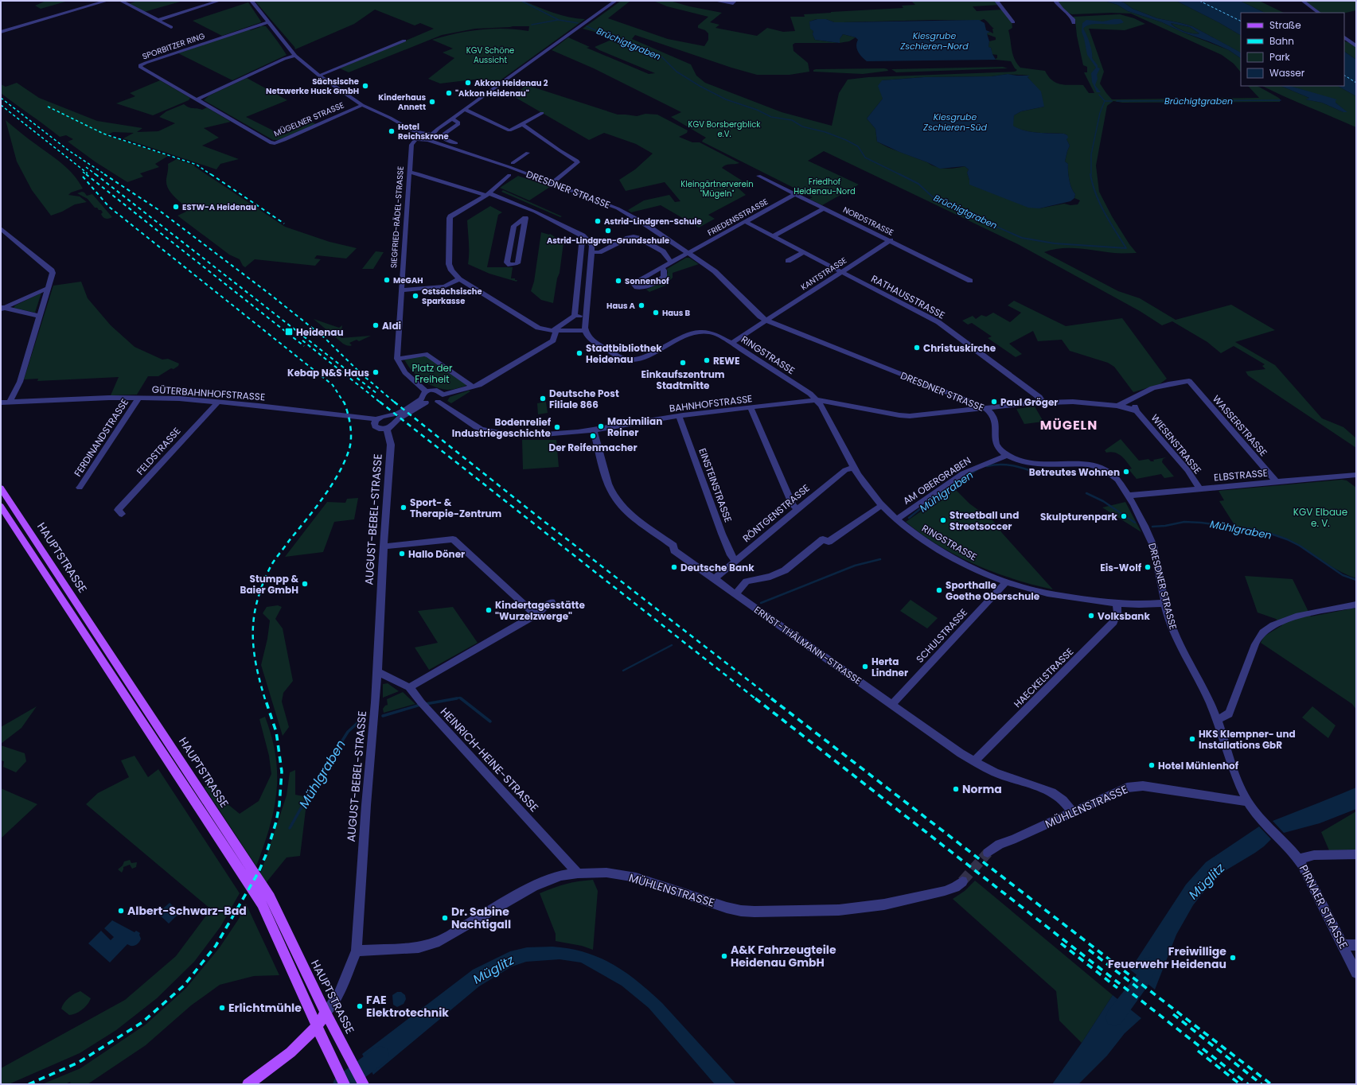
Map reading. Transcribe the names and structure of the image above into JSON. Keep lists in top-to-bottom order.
{
  "streets": {
    "main road": ["AUGUST-BEBEL-STRASSE", "HAUPTSTRASSE"],
    "street": [
      "SPORBITZER RING",
      "MÜGELNER STRASSE",
      "DRESDNER STRASSE",
      "SIEGFRIED-RÄDEL-STRASSE",
      "FRIEDENSSTRASSE",
      "NORDSTRASSE",
      "KANTSTRASSE",
      "RATHAUSSTRASSE",
      "RINGSTRASSE",
      "GÜTERBAHNHOFSTRASSE",
      "BAHNHOFSTRASSE",
      "WASSERSTRASSE",
      "FERDINANDSTRASSE",
      "WIESENSTRASSE",
      "FELDSTRASSE",
      "ELBSTRASSE",
      "AM OBERGRABEN",
      "EINSTEINSTRASSE",
      "RÖNTGENSTRASSE",
      "SCHULSTRASSE",
      "ERNST-THÄLMANN-STRASSE",
      "HAECKELSTRASSE",
      "HEINRICH-HEINE-STRASSE",
      "MÜHLENSTRASSE",
      "PIRNAER STRASSE"
    ]
  },
  "crossings": [
    ["SPORBITZER RING", "MÜGELNER STRASSE"],
    ["SPORBITZER RING", "DRESDNER STRASSE"],
    ["MÜGELNER STRASSE", "DRESDNER STRASSE"],
    ["DRESDNER STRASSE", "SIEGFRIED-RÄDEL-STRASSE"],
    ["DRESDNER STRASSE", "FRIEDENSSTRASSE"],
    ["DRESDNER STRASSE", "KANTSTRASSE"],
    ["DRESDNER STRASSE", "RINGSTRASSE"],
    ["DRESDNER STRASSE", "BAHNHOFSTRASSE"],
    ["DRESDNER STRASSE", "ELBSTRASSE"],
    ["DRESDNER STRASSE", "AM OBERGRABEN"],
    ["DRESDNER STRASSE", "MÜHLENSTRASSE"],
    ["DRESDNER STRASSE", "PIRNAER STRASSE"],
    ["FRIEDENSSTRASSE", "NORDSTRASSE"],
    ["FRIEDENSSTRASSE", "RATHAUSSTRASSE"],
    ["NORDSTRASSE", "KANTSTRASSE"],
    ["KANTSTRASSE", "RATHAUSSTRASSE"],
    ["KANTSTRASSE", "RINGSTRASSE"],
    ["RATHAUSSTRASSE", "BAHNHOFSTRASSE"],
    ["RINGSTRASSE", "BAHNHOFSTRASSE"],
    ["RINGSTRASSE", "AM OBERGRABEN"],
    ["RINGSTRASSE", "RÖNTGENSTRASSE"],
    ["RINGSTRASSE", "SCHULSTRASSE"],
    ["RINGSTRASSE", "HAECKELSTRASSE"],
    ["GÜTERBAHNHOFSTRASSE", "FERDINANDSTRASSE"],
    ["GÜTERBAHNHOFSTRASSE", "FELDSTRASSE"],
    ["GÜTERBAHNHOFSTRASSE", "AUGUST-BEBEL-STRASSE"],
    ["BAHNHOFSTRASSE", "WIESENSTRASSE"],
    ["BAHNHOFSTRASSE", "EINSTEINSTRASSE"],
    ["BAHNHOFSTRASSE", "ERNST-THÄLMANN-STRASSE"],
    ["WASSERSTRASSE", "ELBSTRASSE"],
    ["WIESENSTRASSE", "ELBSTRASSE"],
    ["EINSTEINSTRASSE", "RÖNTGENSTRASSE"],
    ["RÖNTGENSTRASSE", "ERNST-THÄLMANN-STRASSE"],
    ["AUGUST-BEBEL-STRASSE", "HAUPTSTRASSE"],
    ["AUGUST-BEBEL-STRASSE", "HEINRICH-HEINE-STRASSE"],
    ["AUGUST-BEBEL-STRASSE", "MÜHLENSTRASSE"],
    ["SCHULSTRASSE", "ERNST-THÄLMANN-STRASSE"],
    ["ERNST-THÄLMANN-STRASSE", "HAECKELSTRASSE"],
    ["ERNST-THÄLMANN-STRASSE", "MÜHLENSTRASSE"],
    ["HEINRICH-HEINE-STRASSE", "MÜHLENSTRASSE"],
    ["MÜHLENSTRASSE", "PIRNAER STRASSE"]
  ],
  "districts": ["MÜGELN"],
  "water": [
    "Kiesgrube Zschieren-Nord",
    "Brüchigtgraben",
    "Kiesgrube Zschieren-Süd",
    "Mühlgraben",
    "Müglitz"
  ],
  "parks": [
    "KGV Schöne Aussicht",
    "KGV Borsbergblick e.V.",
    "Friedhof Heidenau-Nord",
    "Kleingärtnerverein \"Mügeln\"",
    "Platz der Freiheit",
    "KGV Elbaue e. V."
  ],
  "places": {
    "other": [
      "Akkon Heidenau 2",
      "Sächsische Netzwerke Huck GmbH",
      "\"Akkon Heidenau\"",
      "Kinderhaus Annett",
      "Hotel Reichskrone",
      "ESTW-A Heidenau",
      "Astrid-Lindgren-Schule",
      "Astrid-Lindgren-Grundschule",
      "MeGAH",
      "Sonnenhof",
      "Ostsächsische Sparkasse",
      "Haus A",
      "Haus B",
      "Aldi",
      "Christuskirche",
      "Stadtbibliothek Heidenau",
      "REWE",
      "Einkaufszentrum Stadtmitte",
      "Kebap N&S Haus",
      "Deutsche Post Filiale 866",
      "Paul Gröger",
      "Maximilian Reiner",
      "Bodenrelief Industriegeschichte",
      "Der Reifenmacher",
      "Betreutes Wohnen",
      "Sport- & Therapie-Zentrum",
      "Skulpturenpark",
      "Streetball und Streetsoccer",
      "Hallo Döner",
      "Deutsche Bank",
      "Eis-Wolf",
      "Stumpp & Baier GmbH",
      "Sporthalle Goethe Oberschule",
      "Kindertagesstätte \"Wurzelzwerge\"",
      "Volksbank",
      "Herta Lindner",
      "HKS Klempner- und Installations GbR",
      "Hotel Mühlenhof",
      "Norma",
      "Albert-Schwarz-Bad",
      "Dr. Sabine Nachtigall",
      "A&K Fahrzeugteile Heidenau GmbH",
      "Freiwillige Feuerwehr Heidenau",
      "FAE Elektrotechnik",
      "Erlichtmühle"
    ],
    "transit": ["Heidenau"]
  },
  "legend": [
    "Straße",
    "Bahn",
    "Park",
    "Wasser"
  ]
}
